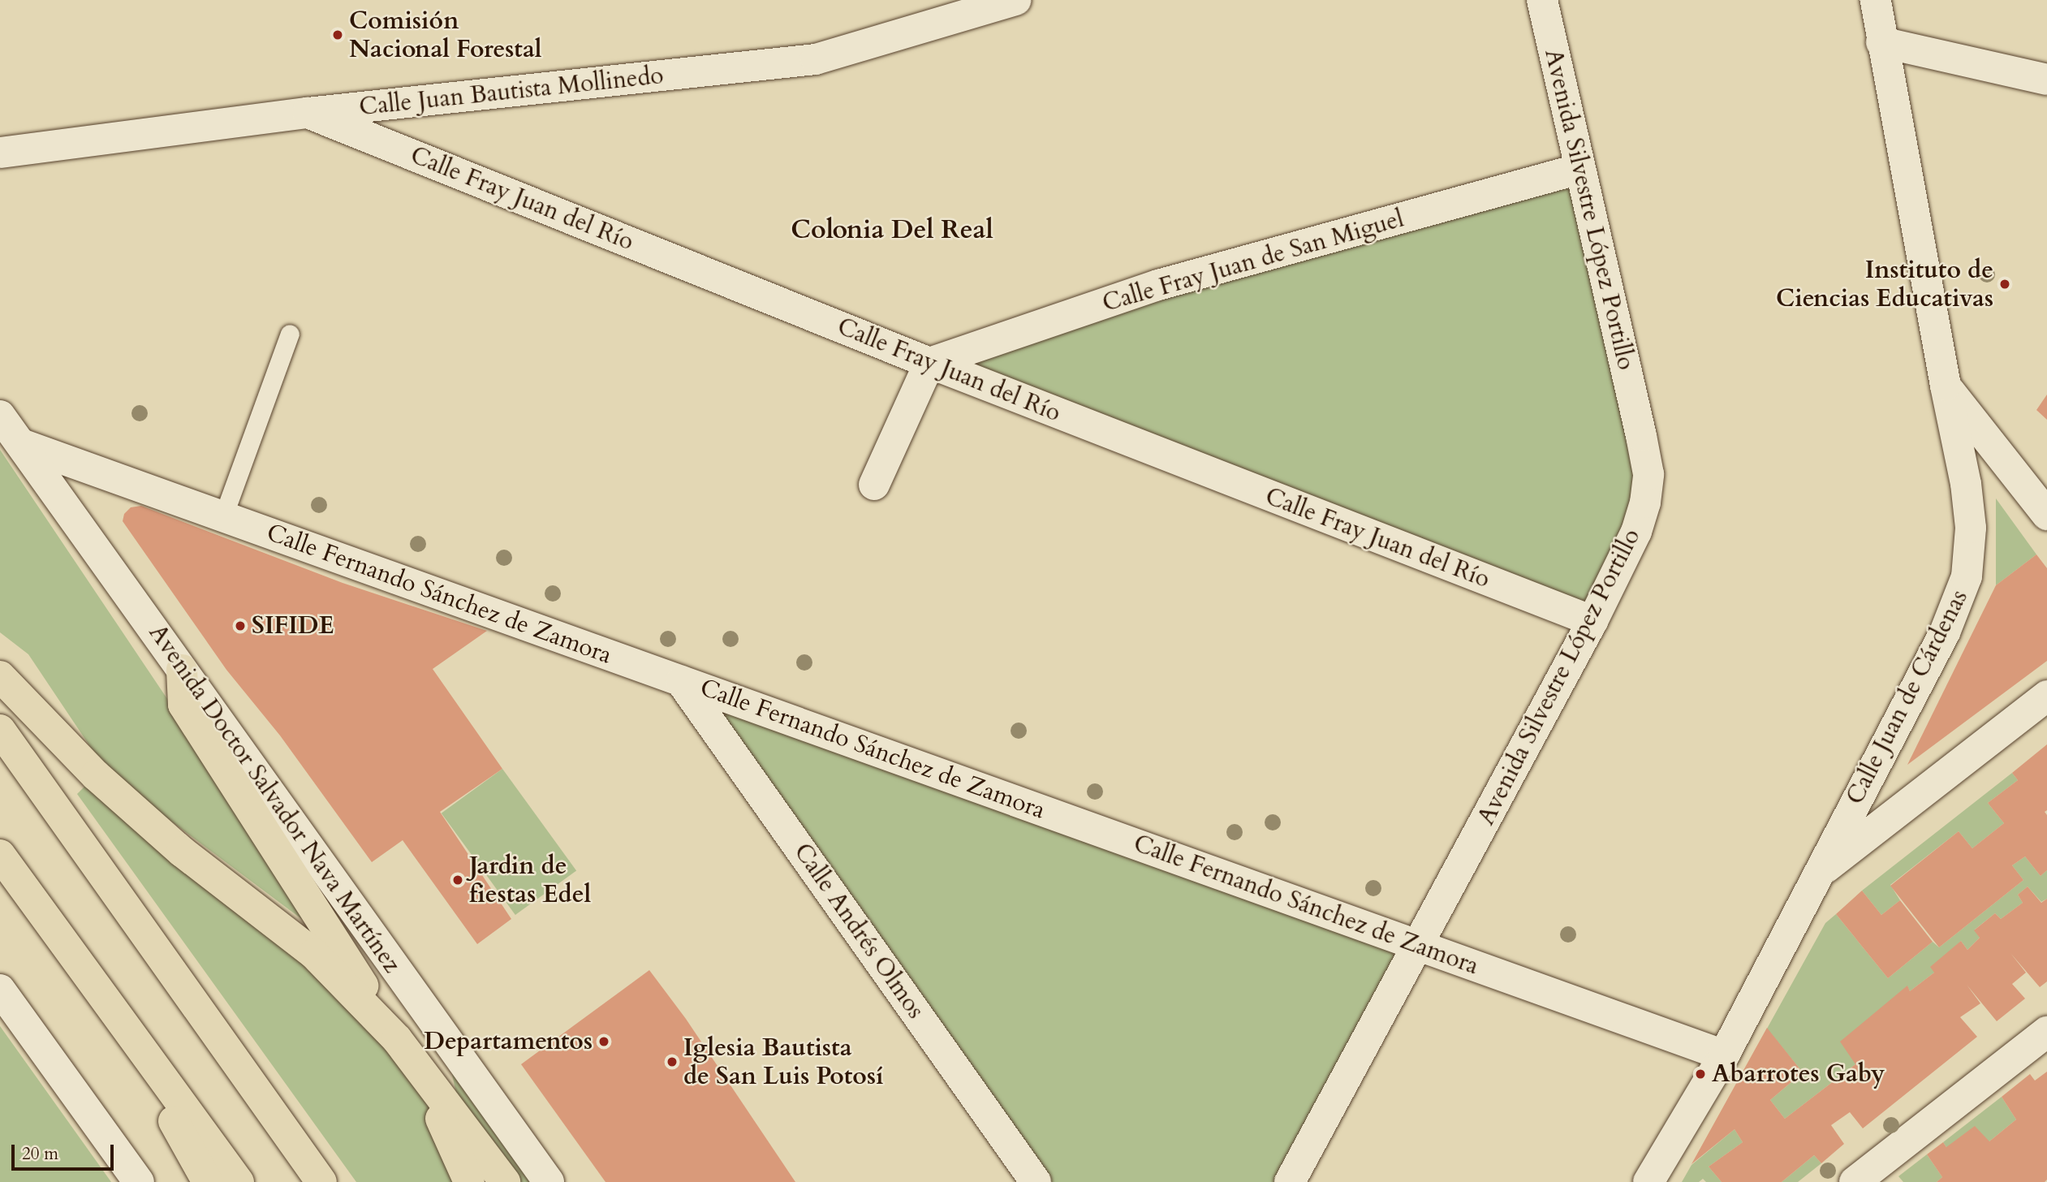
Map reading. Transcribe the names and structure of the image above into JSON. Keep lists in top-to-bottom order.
{
  "streets": {
    "street": [
      "Calle Juan Bautista Mollinedo",
      "Calle Fray Juan del Río",
      "Avenida Silvestre López Portillo",
      "Calle Fray Juan de San Miguel",
      "Calle Fernando Sánchez de Zamora",
      "Calle Juan de Cárdenas",
      "Avenida Doctor Salvador Nava Martínez",
      "Calle Andrés Olmos"
    ]
  },
  "crossings": [
    ["Calle Juan Bautista Mollinedo", "Calle Fray Juan del Río"],
    ["Calle Fray Juan del Río", "Avenida Silvestre López Portillo"],
    ["Calle Fray Juan del Río", "Calle Fray Juan de San Miguel"],
    ["Avenida Silvestre López Portillo", "Calle Fray Juan de San Miguel"],
    ["Avenida Silvestre López Portillo", "Calle Fernando Sánchez de Zamora"],
    ["Calle Fernando Sánchez de Zamora", "Calle Juan de Cárdenas"],
    ["Calle Fernando Sánchez de Zamora", "Avenida Doctor Salvador Nava Martínez"],
    ["Calle Fernando Sánchez de Zamora", "Calle Andrés Olmos"]
  ],
  "districts": ["Colonia Del Real"],
  "places": [
    "Comisión Nacional Forestal",
    "Instituto de Ciencias Educativas",
    "SIFIDE",
    "Jardin de fiestas Edel",
    "Departamentos",
    "Iglesia Bautista de San Luis Potosí",
    "Abarrotes Gaby"
  ],
  "scale_bar": "20 m"
}
